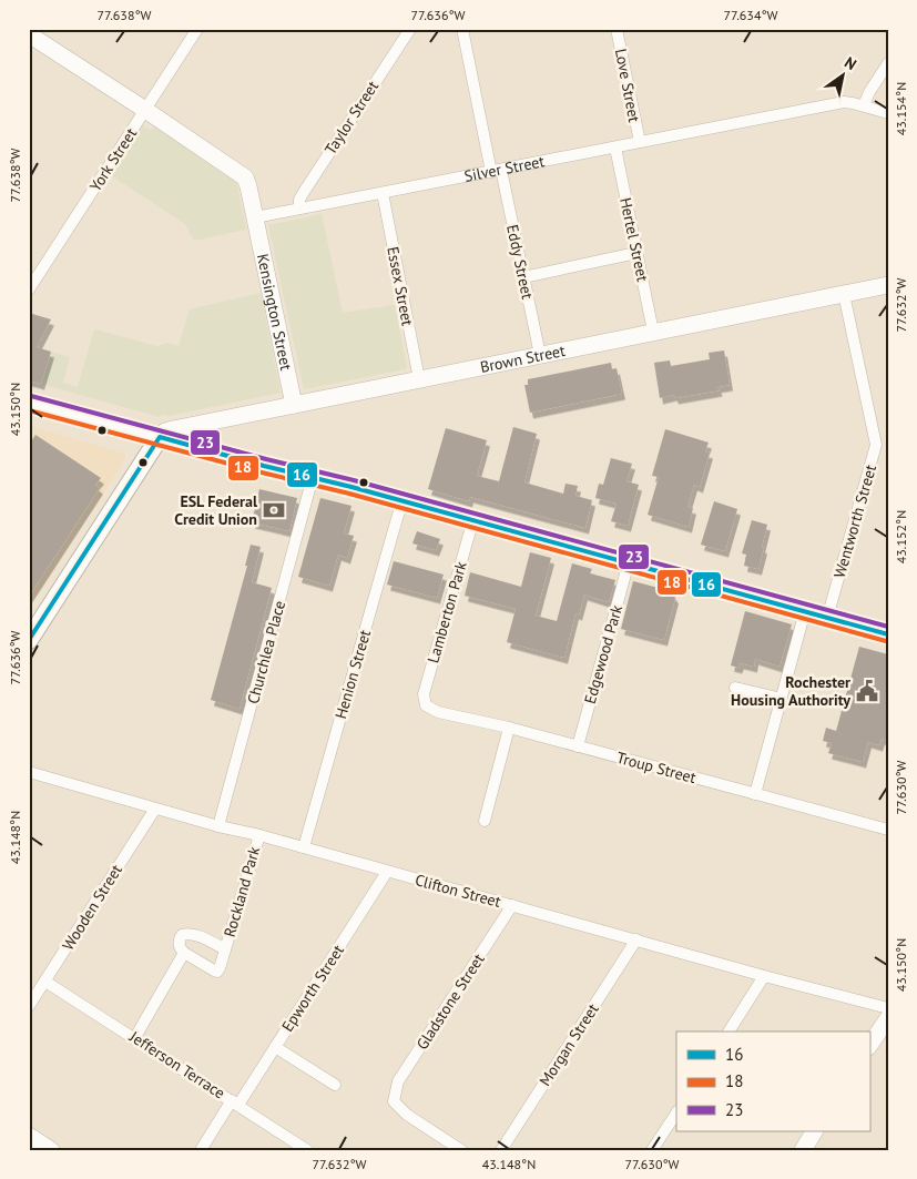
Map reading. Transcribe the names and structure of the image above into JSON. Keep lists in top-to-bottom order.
{
  "streets": {
    "main road": ["Kensington Street", "Brown Street"],
    "street": [
      "Love Street",
      "Taylor Street",
      "York Street",
      "Silver Street",
      "Hertel Street",
      "Eddy Street",
      "Essex Street",
      "Wentworth Street",
      "Lamberton Park",
      "Churchlea Place",
      "Edgewood Park",
      "Henion Street",
      "Troup Street",
      "Clifton Street",
      "Rockland Park",
      "Wooden Street",
      "Epworth Street",
      "Gladstone Street",
      "Morgan Street",
      "Jefferson Terrace"
    ]
  },
  "crossings": [
    ["Love Street", "Silver Street"],
    ["Taylor Street", "Silver Street"],
    ["Silver Street", "Hertel Street"],
    ["Silver Street", "Eddy Street"],
    ["Silver Street", "Essex Street"],
    ["Silver Street", "Kensington Street"],
    ["Hertel Street", "Brown Street"],
    ["Eddy Street", "Brown Street"],
    ["Essex Street", "Brown Street"],
    ["Kensington Street", "Brown Street"],
    ["Brown Street", "Wentworth Street"],
    ["Lamberton Park", "Troup Street"],
    ["Churchlea Place", "Clifton Street"],
    ["Edgewood Park", "Troup Street"],
    ["Henion Street", "Clifton Street"],
    ["Clifton Street", "Rockland Park"],
    ["Clifton Street", "Wooden Street"],
    ["Clifton Street", "Epworth Street"],
    ["Clifton Street", "Gladstone Street"],
    ["Clifton Street", "Morgan Street"],
    ["Rockland Park", "Jefferson Terrace"],
    ["Wooden Street", "Jefferson Terrace"],
    ["Epworth Street", "Jefferson Terrace"]
  ],
  "places": {
    "bank": ["ESL Federal Credit Union"],
    "public building": ["Rochester Housing Authority"]
  },
  "lines": ["transit line 23", "transit line 18", "transit line 16"],
  "legend": ["16", "18", "23"],
  "north": "top right",
  "coordinates": [
    "77.638°W",
    "77.636°W",
    "77.634°W",
    "43.154°N",
    "77.632°W",
    "43.150°N",
    "43.152°N",
    "77.630°W",
    "43.148°N"
  ]
}
